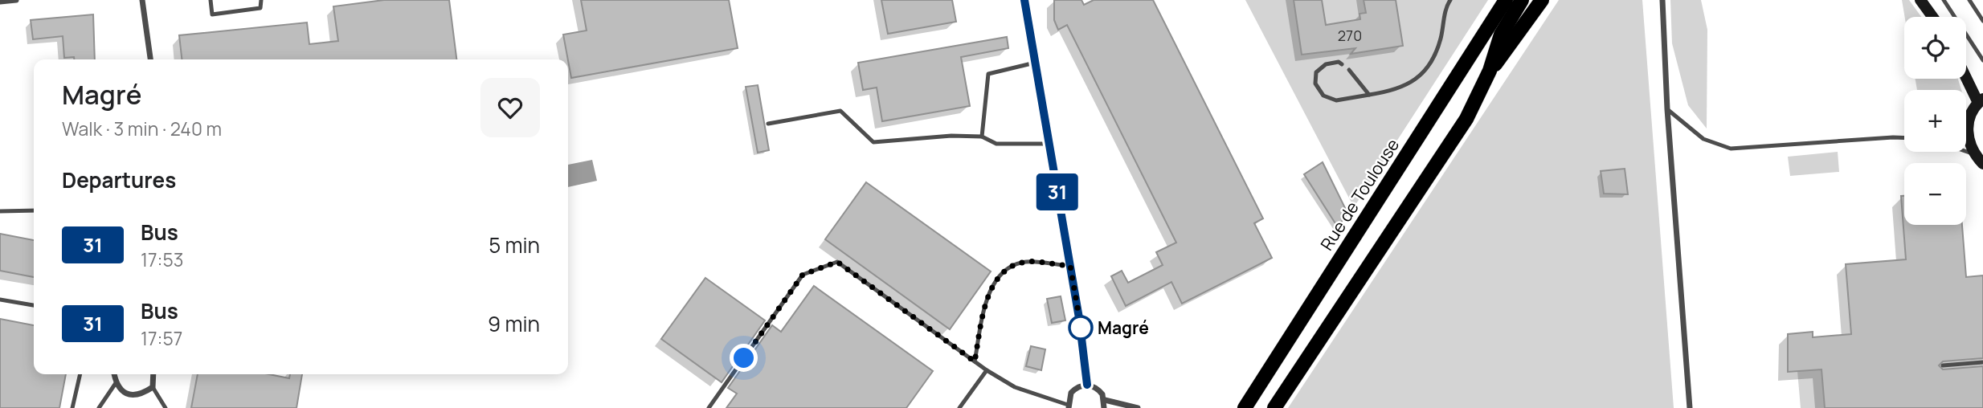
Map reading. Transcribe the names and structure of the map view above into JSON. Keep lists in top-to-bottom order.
{
  "streets": {
    "main road": ["Rue de Toulouse"]
  },
  "places": ["Magré"],
  "lines": ["bus line 31"],
  "house_numbers": ["270"],
  "page": {
    "on_map": "31",
    "map_buttons": ["+", "−"],
    "heading": [
      ["Magré", "Walk · 3 min · 240 m"],
      "Departures"
    ],
    "list": [
      {
        "mark": "31",
        "name": "Bus",
        "note": "17:53",
        "value": "5 min"
      },
      {
        "mark": "31",
        "name": "Bus",
        "note": "17:57",
        "value": "9 min"
      }
    ]
  }
}
